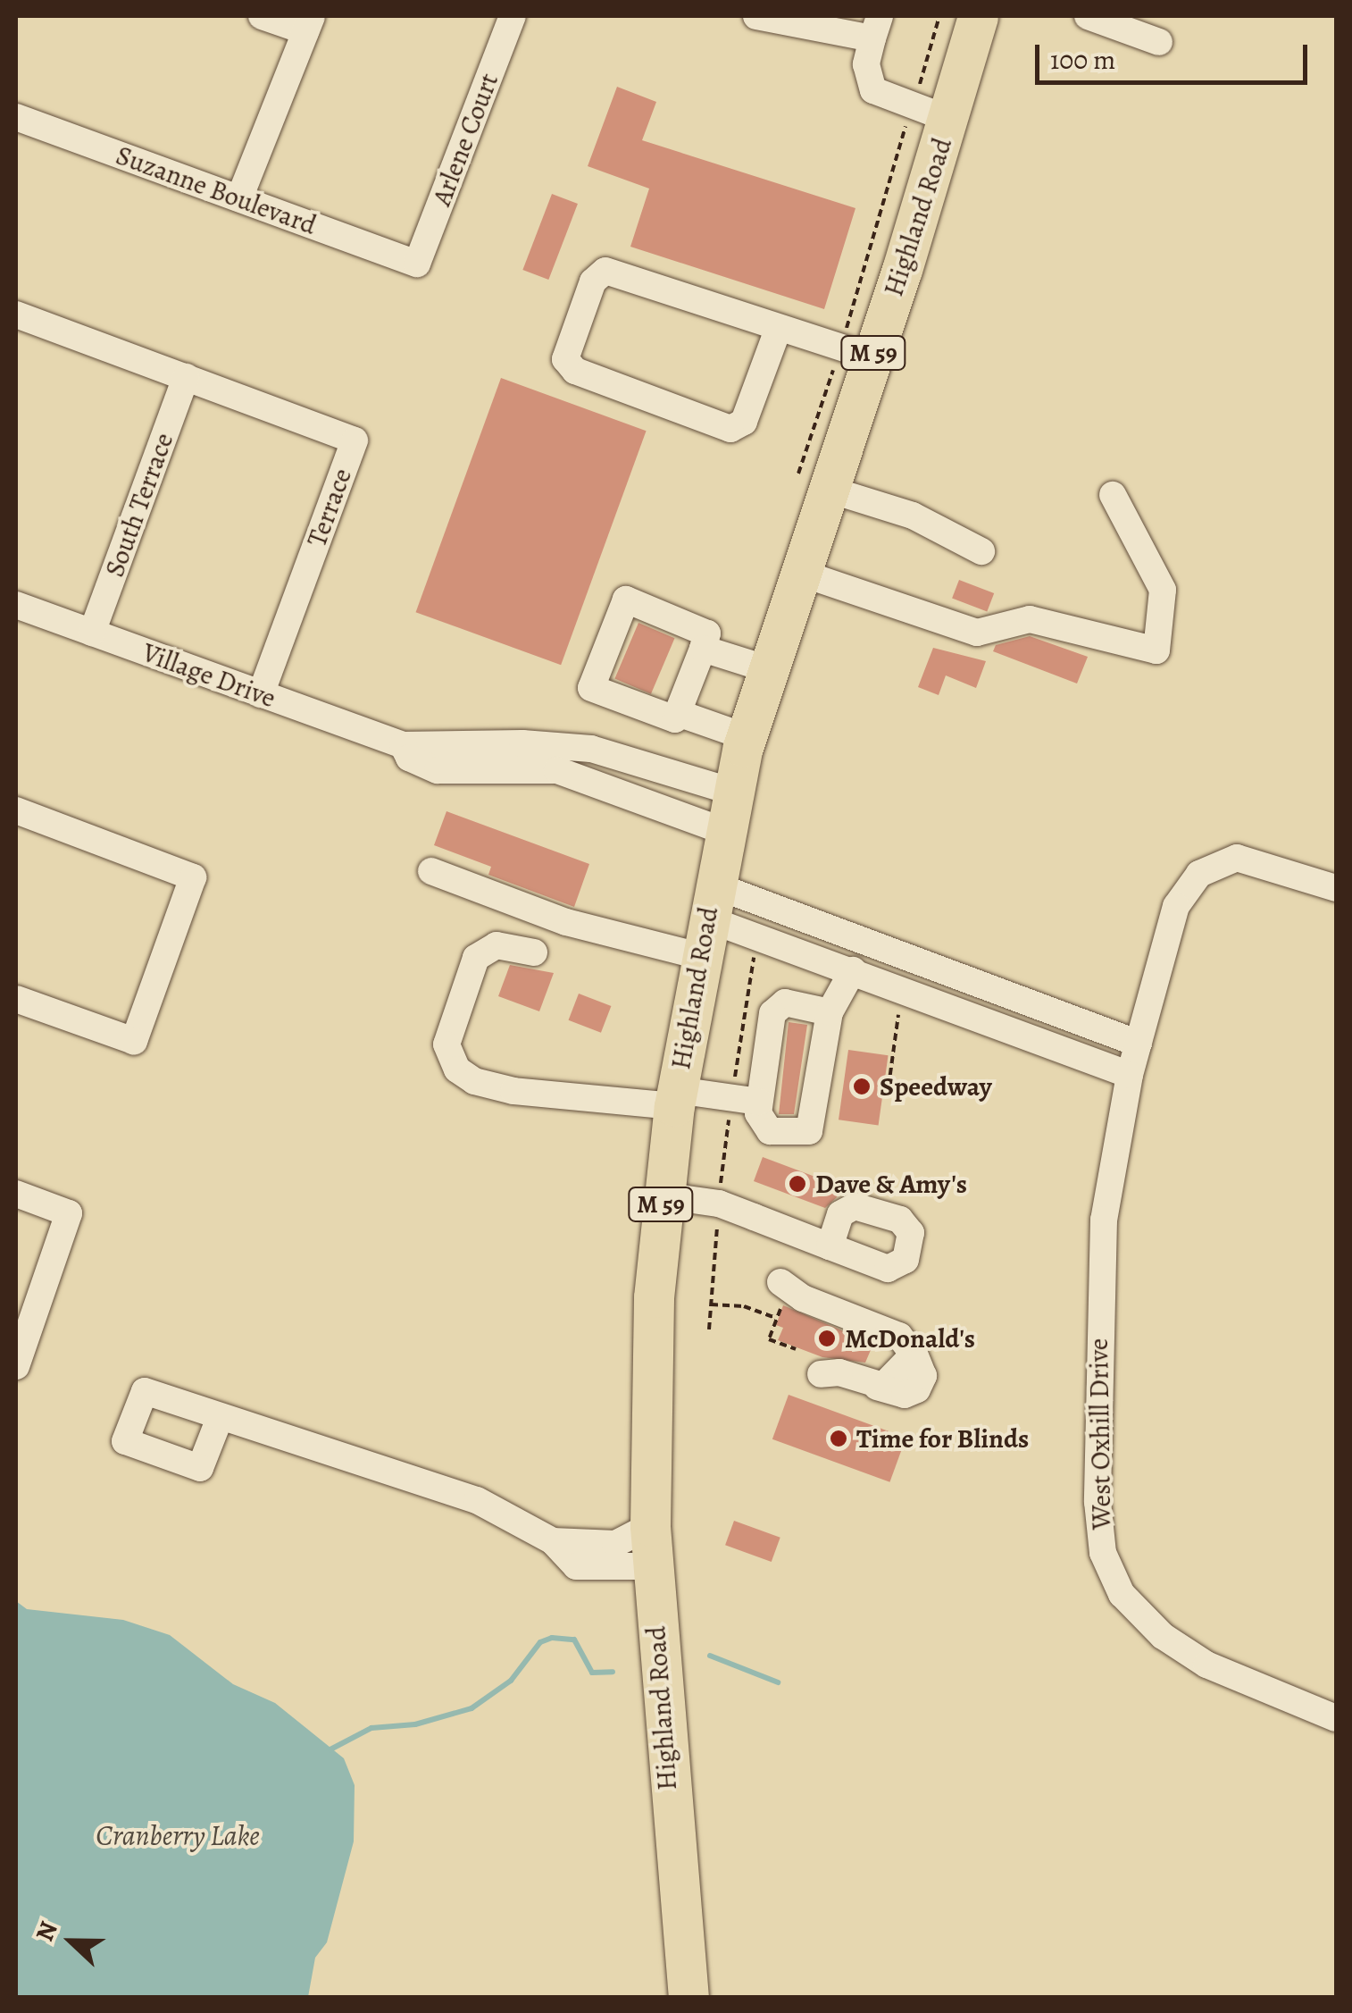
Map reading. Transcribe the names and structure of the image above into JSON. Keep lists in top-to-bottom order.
{
  "streets": {
    "highway": ["Highland Road", "M 59"],
    "street": [
      "Arlene Court",
      "Suzanne Boulevard",
      "South Terrace",
      "Terrace",
      "Village Drive",
      "West Oxhill Drive"
    ]
  },
  "crossings": [
    ["Arlene Court", "Suzanne Boulevard"],
    ["Highland Road", "Village Drive"],
    ["South Terrace", "Terrace"],
    ["South Terrace", "Village Drive"],
    ["Terrace", "Village Drive"]
  ],
  "water": ["Cranberry Lake"],
  "places": [
    "Speedway",
    "Dave & Amy's",
    "McDonald's",
    "Time for Blinds"
  ],
  "scale_bar": "100 m",
  "north": "left"
}
